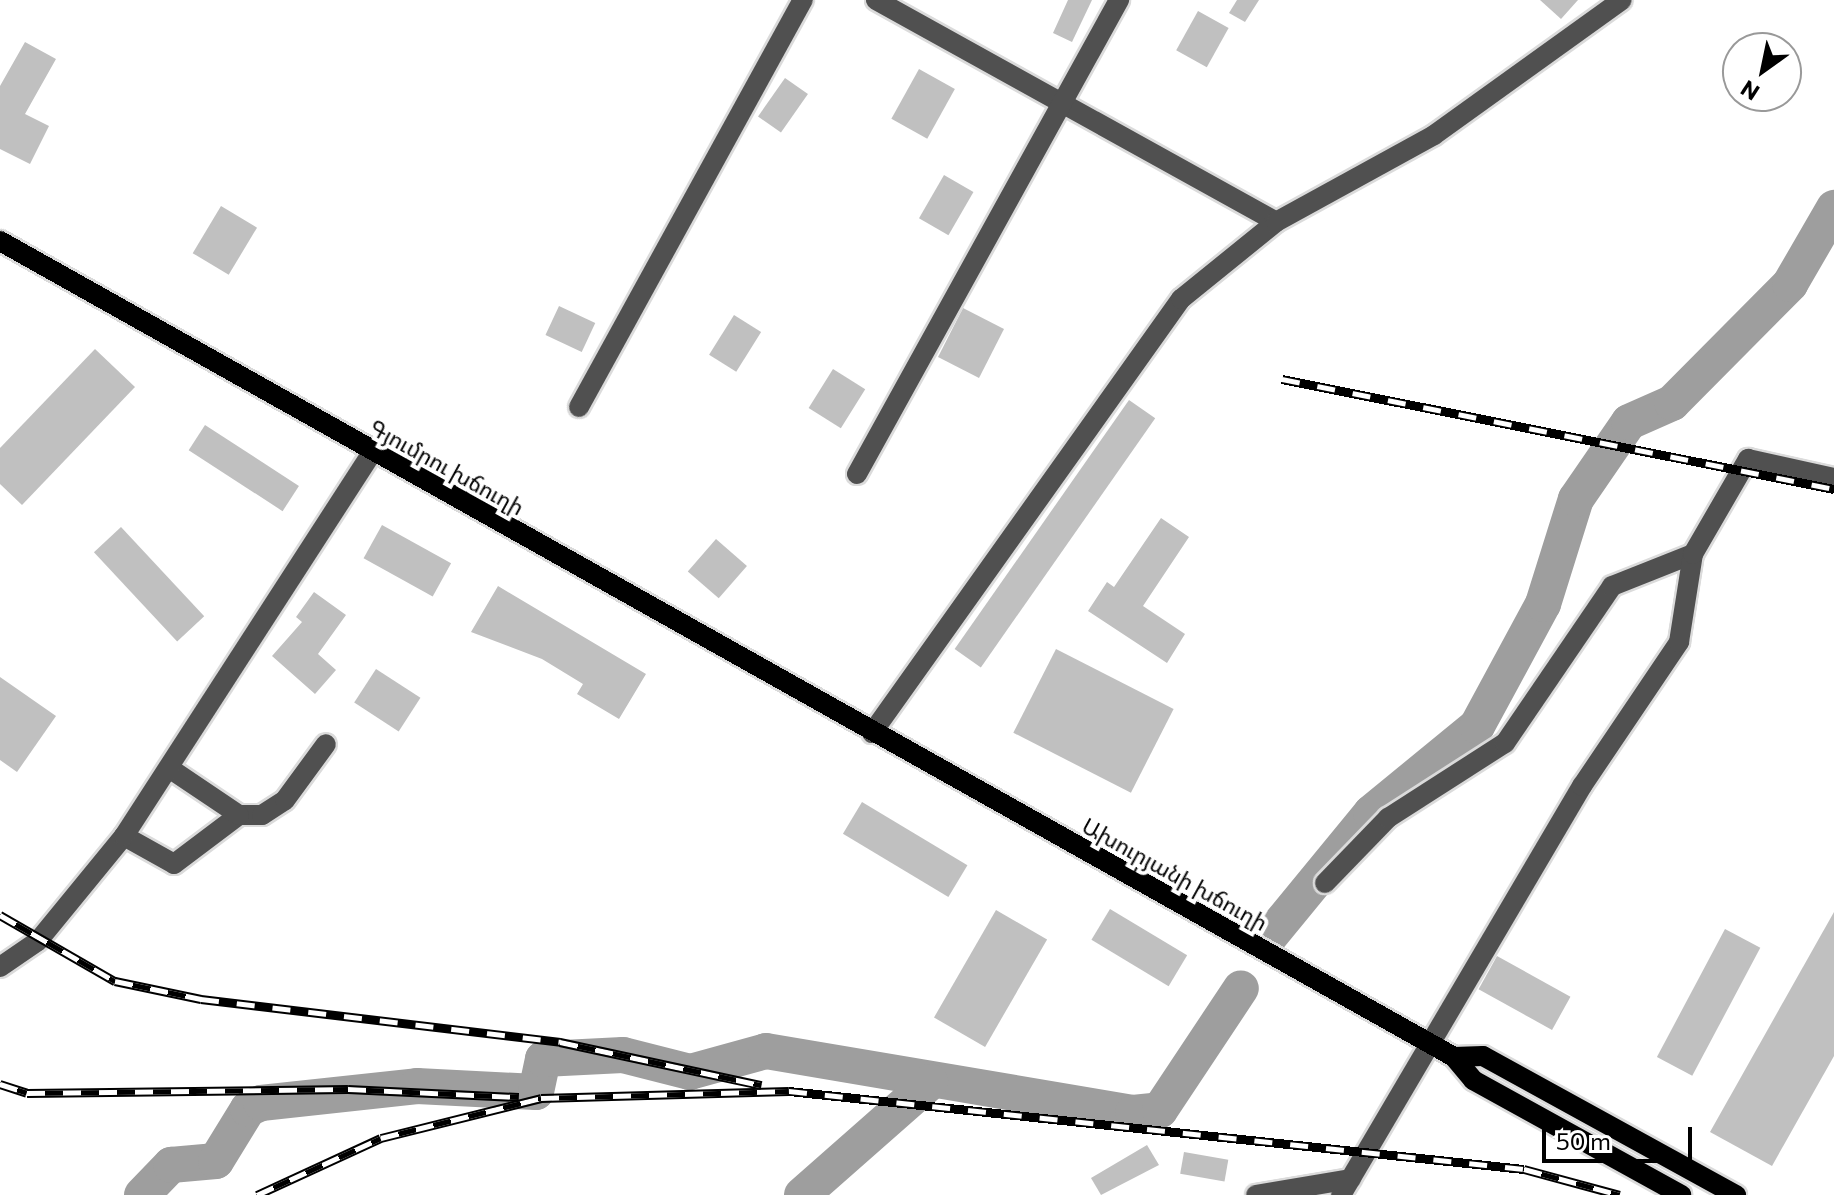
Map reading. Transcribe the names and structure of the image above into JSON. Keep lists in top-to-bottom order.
{
  "streets": {
    "main road": ["Գյումրու խճուղի", "Ախուրյանի խճուղի"]
  },
  "crossings": [
    ["Գյումրու խճուղի", "Ախուրյանի խճուղի"]
  ],
  "scale_bar": "50 m",
  "north": "bottom left"
}
